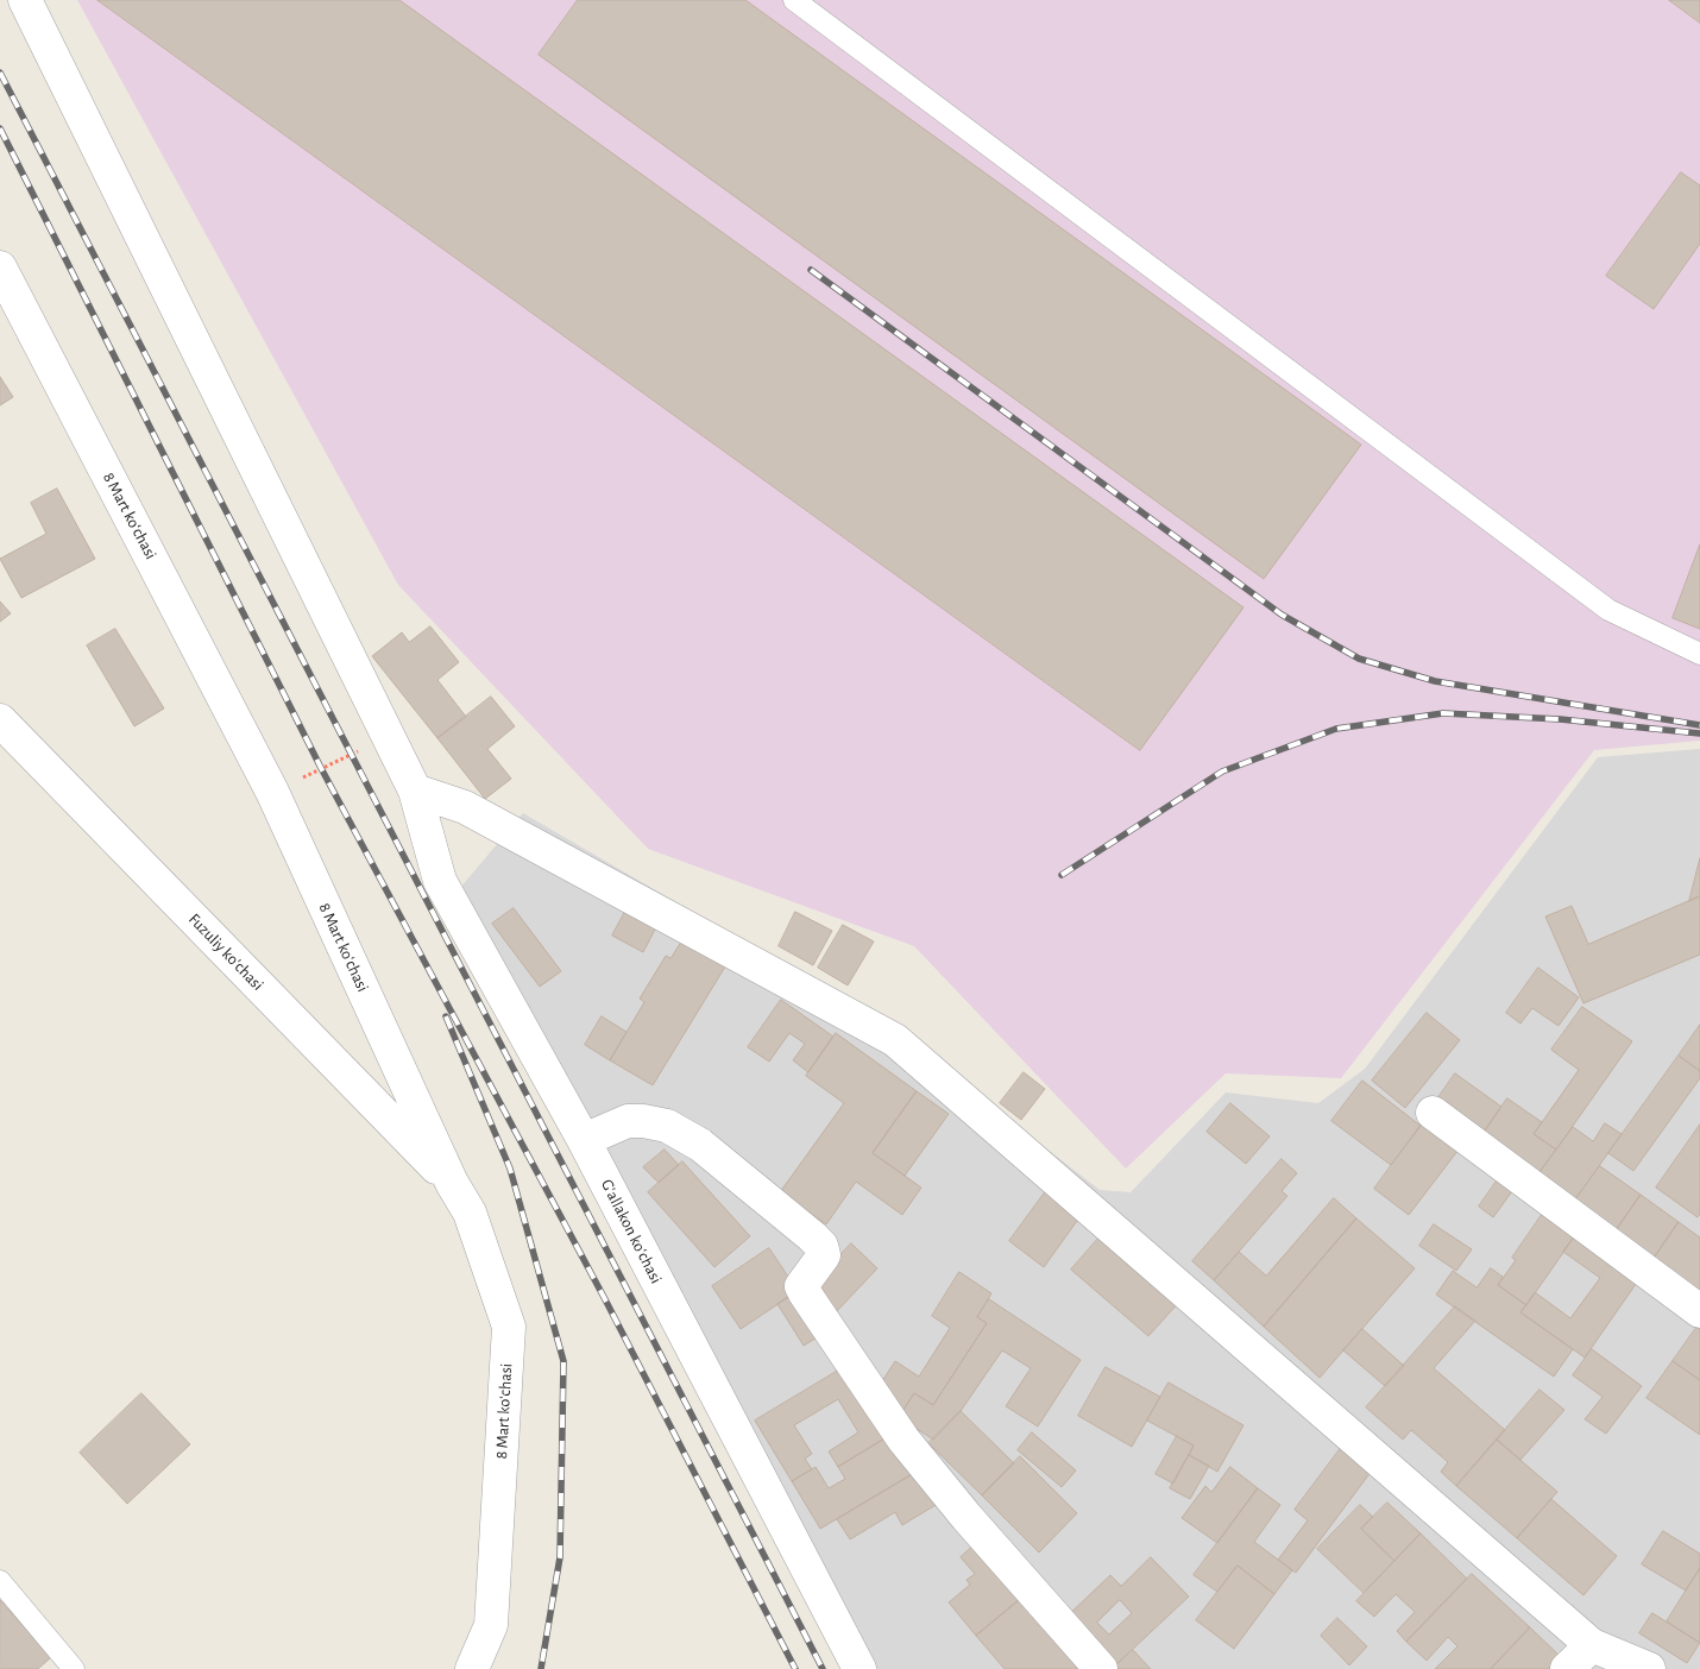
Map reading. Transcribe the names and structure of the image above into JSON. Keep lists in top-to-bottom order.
{
  "streets": {
    "street": ["8 Mart koʻchasi", "Fuzuliy koʻchasi", "Gʻallakon koʻchasi"]
  },
  "crossings": [
    ["8 Mart koʻchasi", "Fuzuliy koʻchasi"]
  ]
}
